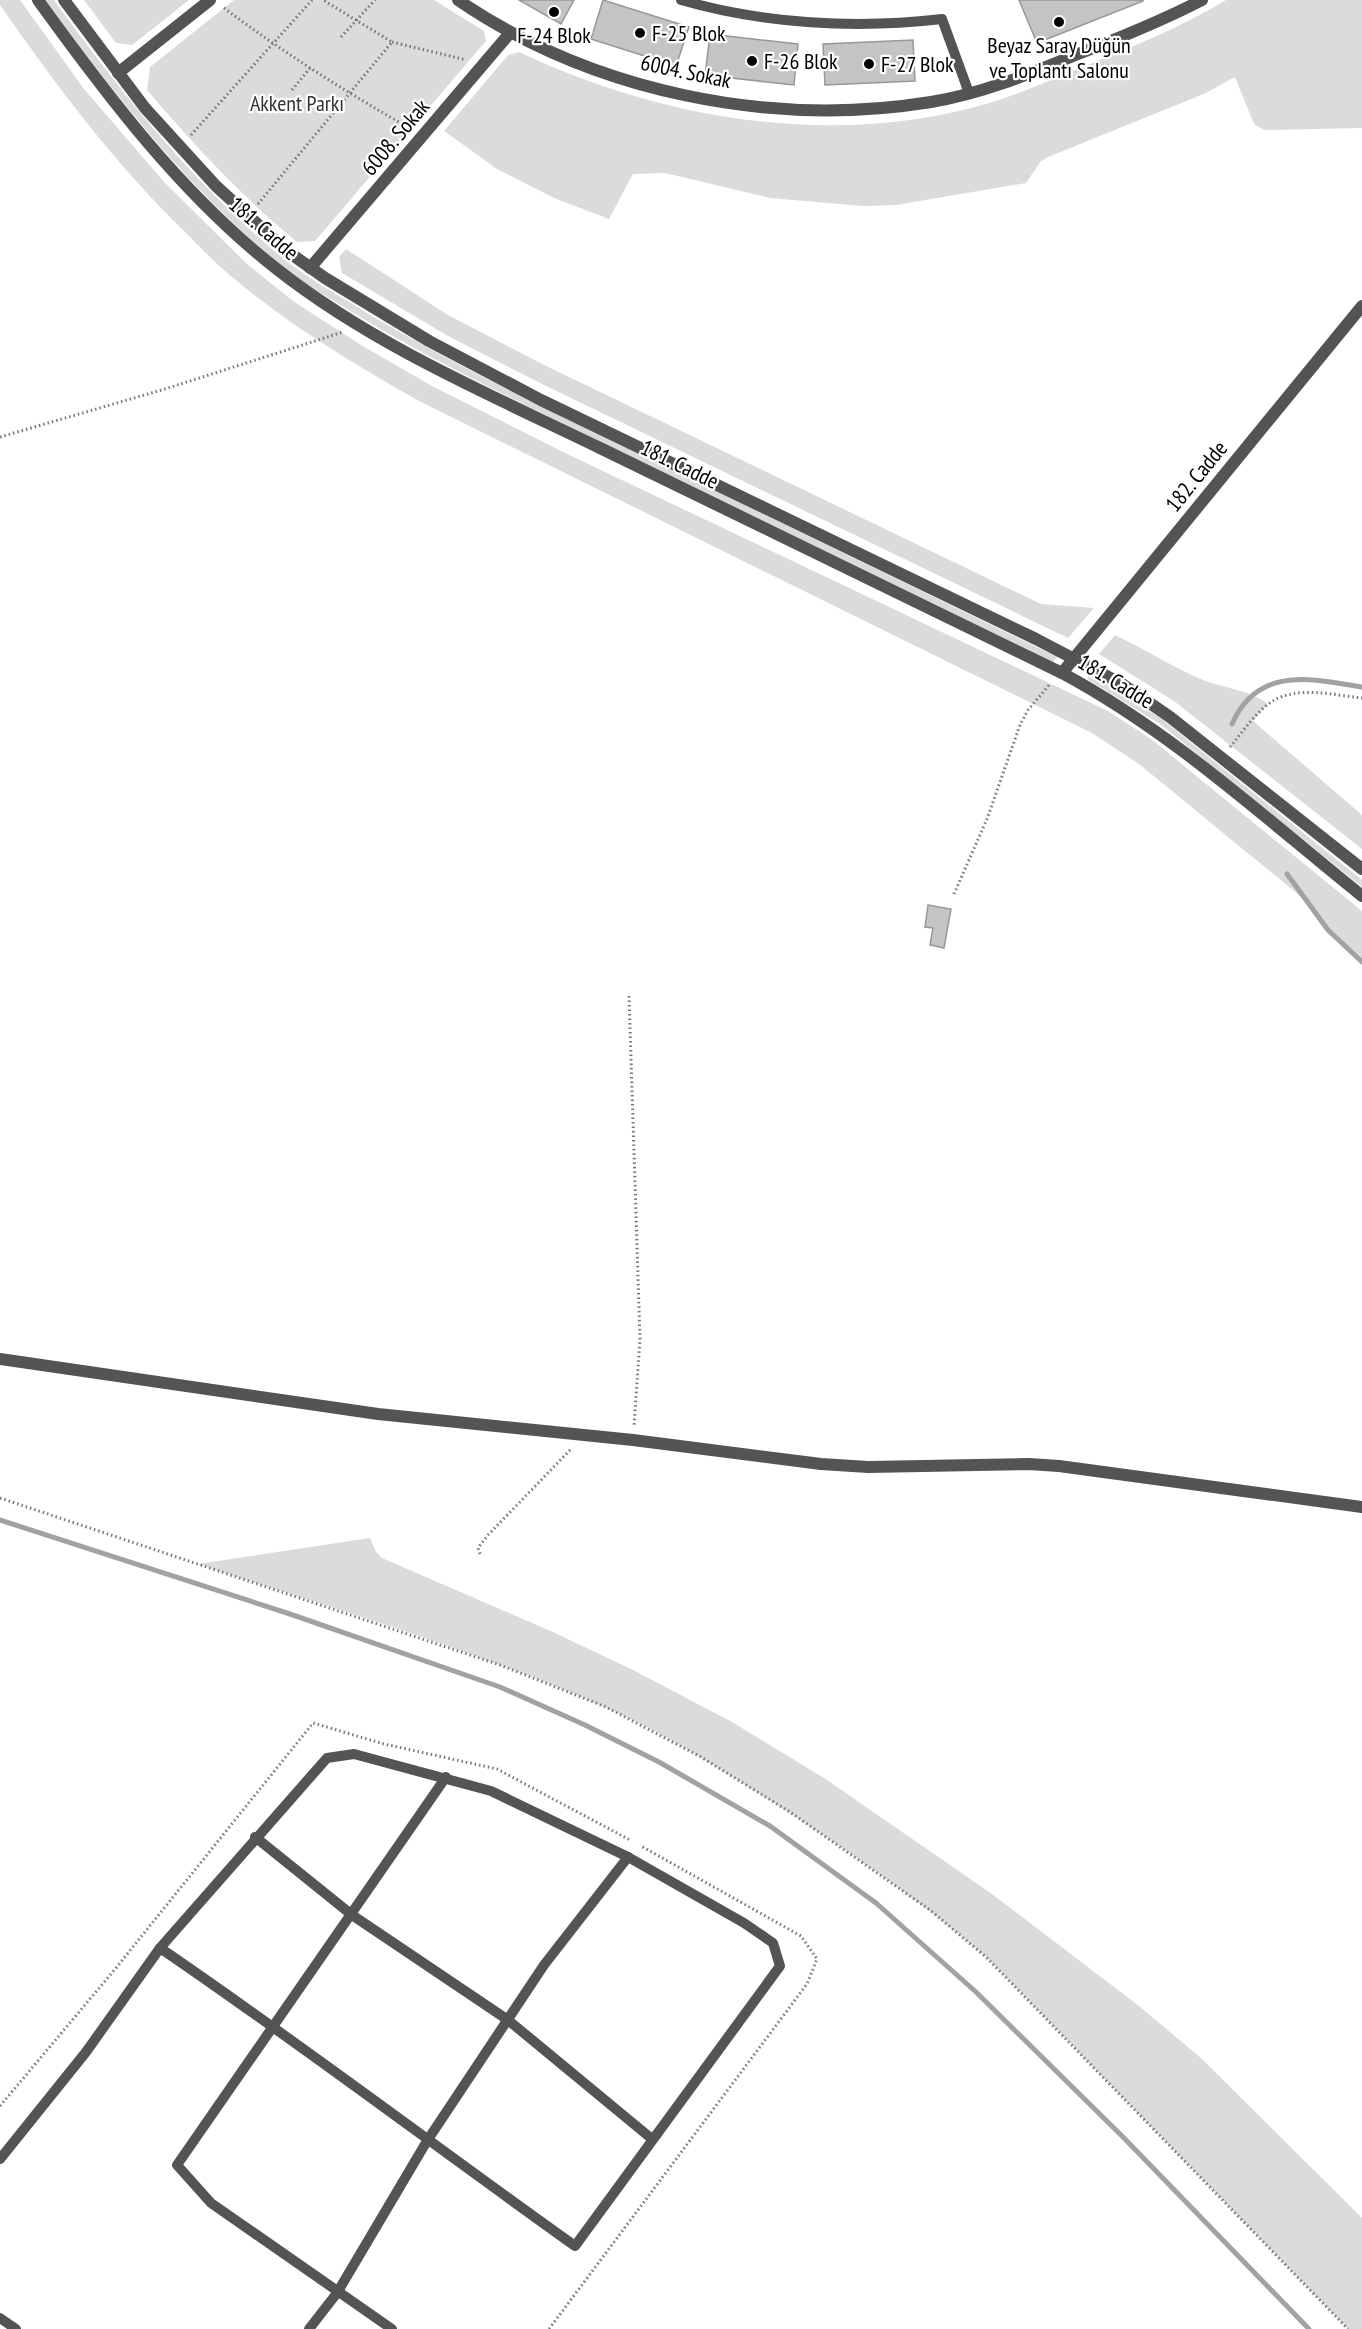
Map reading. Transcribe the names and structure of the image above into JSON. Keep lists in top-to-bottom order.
{
  "streets": {
    "street": [
      "6004. Sokak",
      "6008. Sokak",
      "181. Cadde",
      "182. Cadde"
    ]
  },
  "crossings": [
    ["6004. Sokak", "6008. Sokak"],
    ["6008. Sokak", "181. Cadde"],
    ["181. Cadde", "182. Cadde"]
  ],
  "parks": ["Akkent Parkı"],
  "places": [
    "F-24 Blok",
    "Beyaz Saray Düğün ve Toplantı Salonu",
    "F-25 Blok",
    "F-26 Blok",
    "F-27 Blok"
  ]
}
